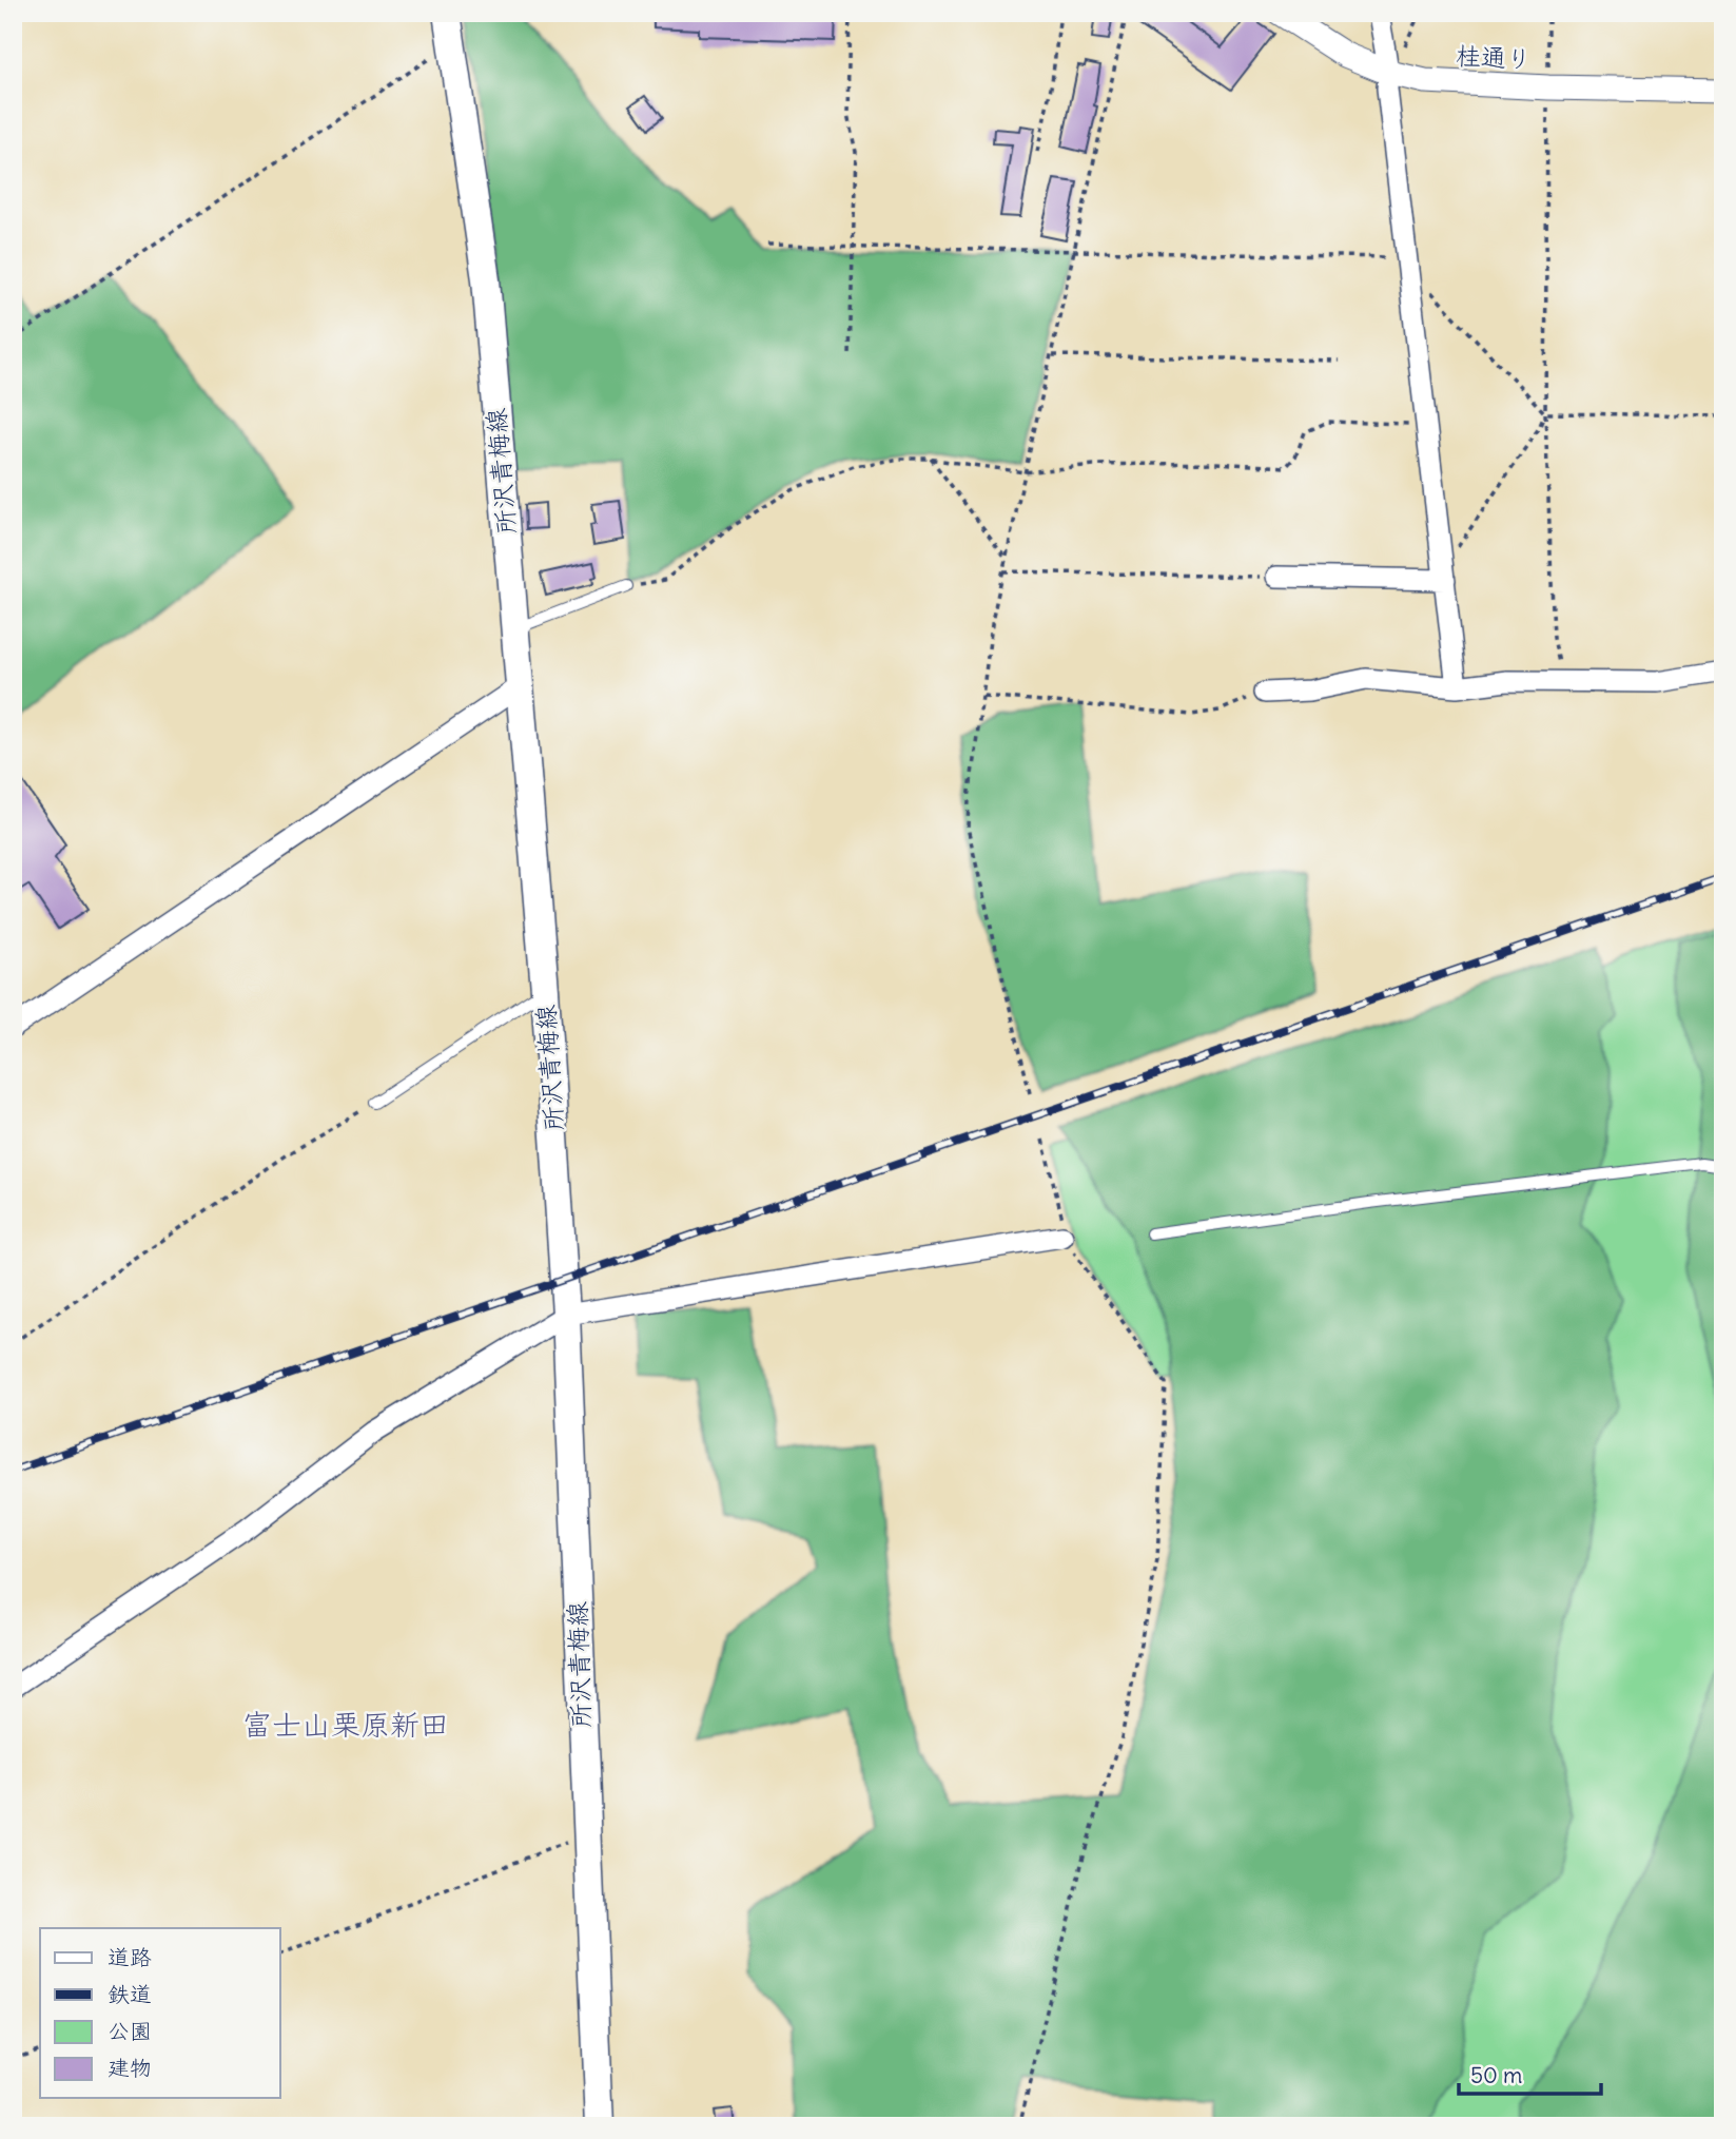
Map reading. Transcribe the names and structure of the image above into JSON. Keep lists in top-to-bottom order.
{
  "streets": {
    "main road": ["所沢青梅線"],
    "street": ["桂通り"]
  },
  "districts": ["富士山栗原新田"],
  "legend": [
    "道路",
    "鉄道",
    "公園",
    "建物"
  ],
  "scale_bar": "50 m"
}
